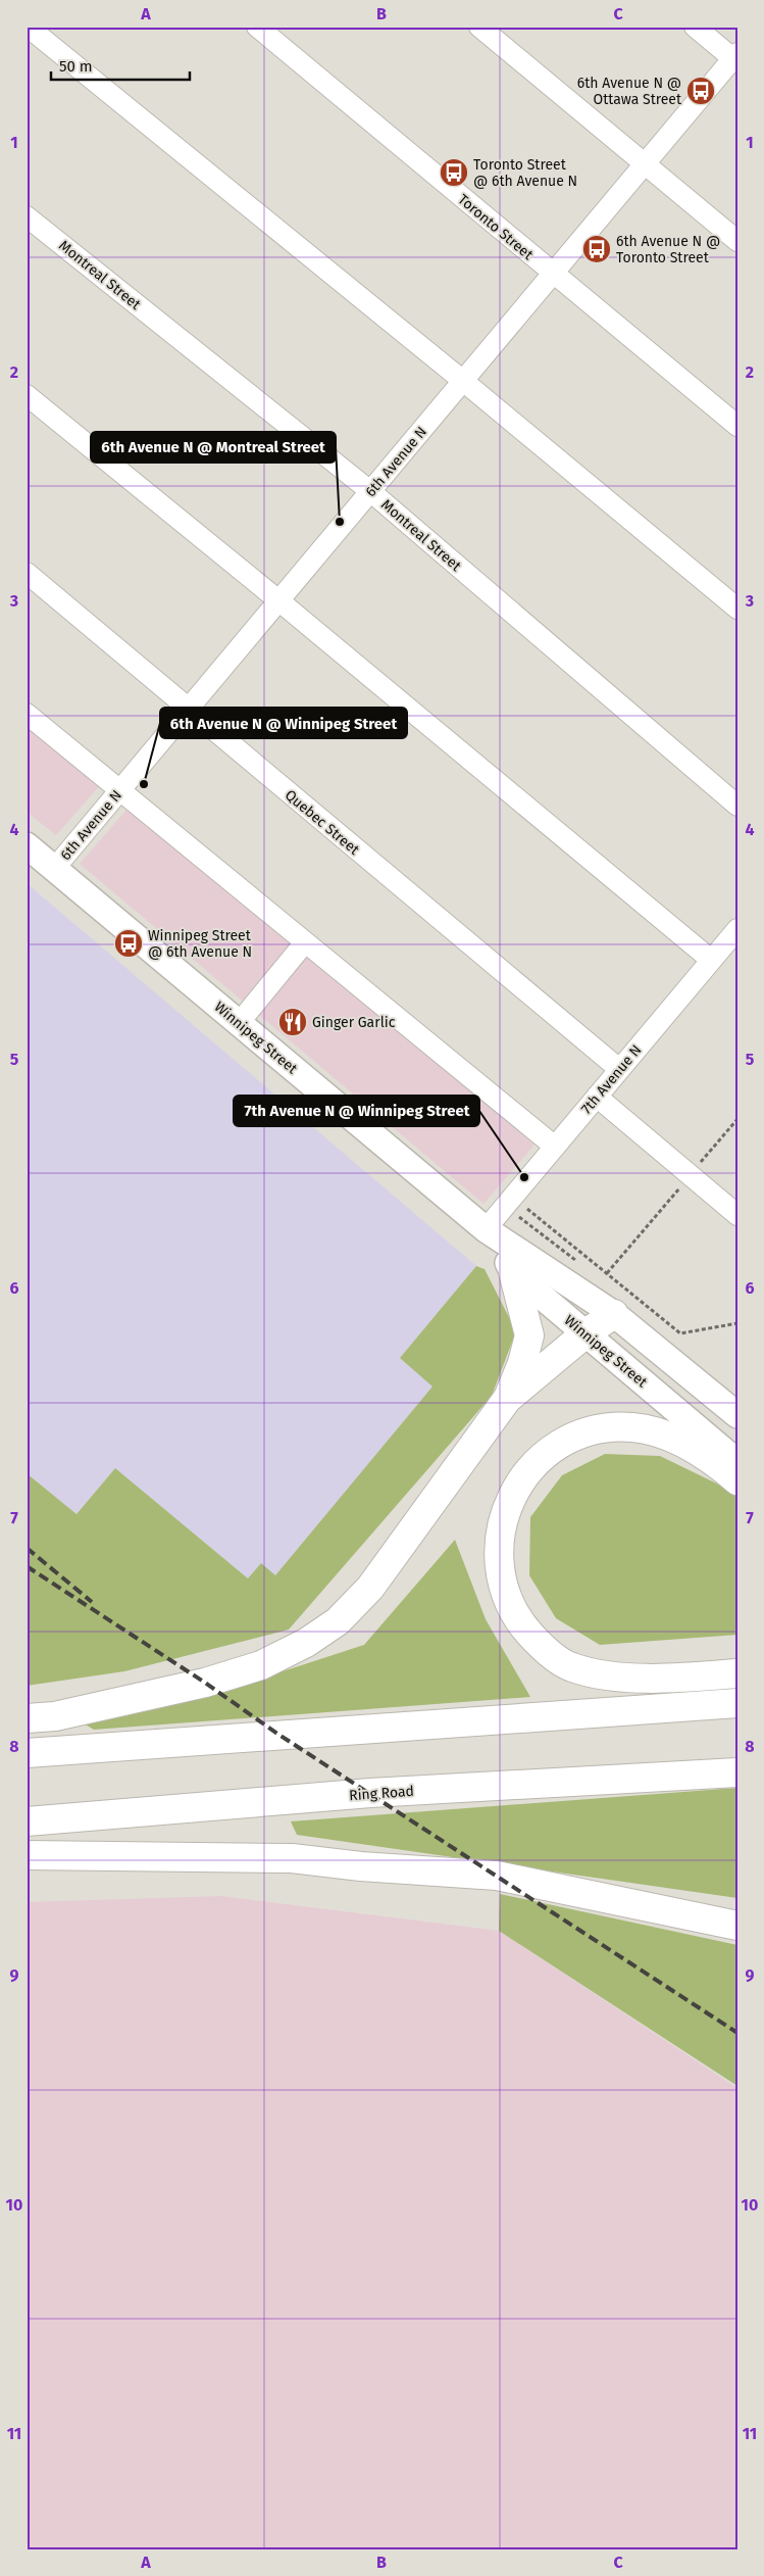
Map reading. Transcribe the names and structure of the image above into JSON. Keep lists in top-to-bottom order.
{
  "streets": {
    "highway": ["Ring Road"],
    "main road": ["Winnipeg Street"],
    "street": [
      "Toronto Street",
      "Montreal Street",
      "6th Avenue N",
      "Quebec Street",
      "7th Avenue N"
    ]
  },
  "crossings": [
    ["Toronto Street", "6th Avenue N"],
    ["Montreal Street", "6th Avenue N"],
    ["6th Avenue N", "Quebec Street"],
    ["6th Avenue N", "Winnipeg Street"],
    ["Quebec Street", "7th Avenue N"],
    ["Winnipeg Street", "7th Avenue N"]
  ],
  "places": {
    "bus stop": [
      "6th Avenue N @ Ottawa Street",
      "Toronto Street @ 6th Avenue N",
      "6th Avenue N @ Toronto Street",
      "Winnipeg Street @ 6th Avenue N"
    ],
    "other": ["6th Avenue N @ Montreal Street", "6th Avenue N @ Winnipeg Street", "7th Avenue N @ Winnipeg Street"],
    "restaurant": ["Ginger Garlic"]
  },
  "scale_bar": "50 m",
  "grid": {
    "columns": ["A", "B", "C"],
    "rows": [
      "1",
      "2",
      "3",
      "4",
      "5",
      "6",
      "7",
      "8",
      "9",
      "10",
      "11"
    ]
  }
}
